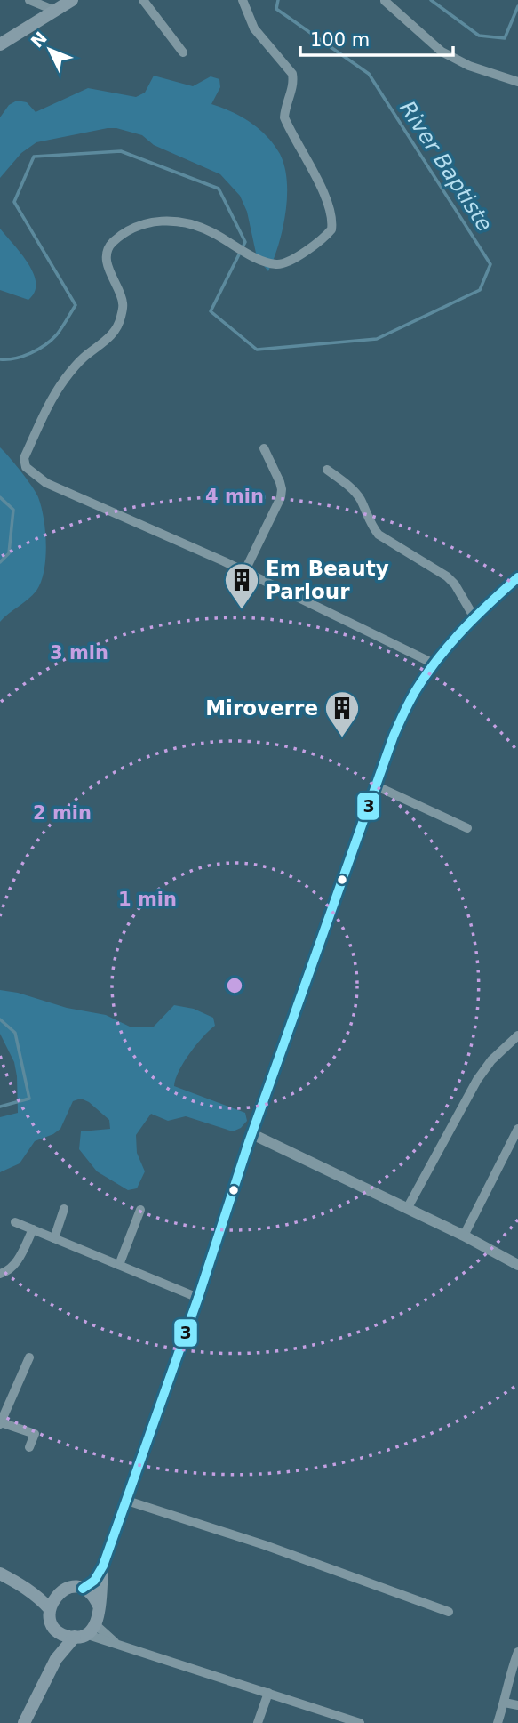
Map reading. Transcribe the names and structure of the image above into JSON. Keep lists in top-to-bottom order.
{
  "water": ["River Baptiste"],
  "places": {
    "building": ["Em Beauty Parlour", "Miroverre"]
  },
  "lines": ["transit line 3"],
  "scale_bar": "100 m",
  "north": "top left",
  "rings": [
    "4 min",
    "3 min",
    "2 min",
    "1 min"
  ]
}
